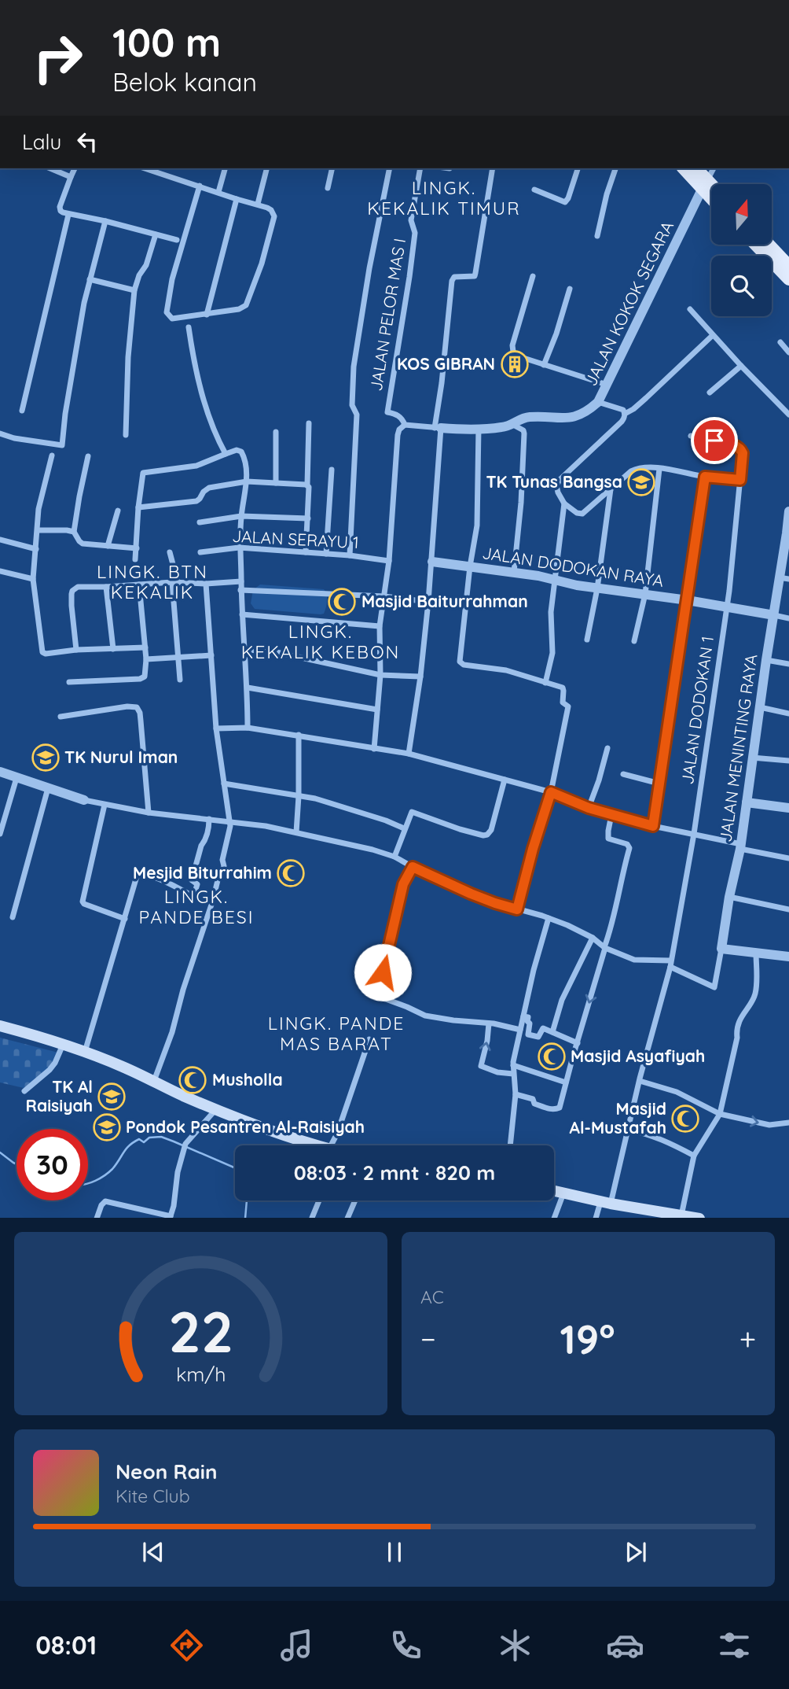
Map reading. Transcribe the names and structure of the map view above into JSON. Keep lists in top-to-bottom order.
{
  "streets": {
    "street": [
      "JALAN KOKOK SEGARA",
      "JALAN PELOR MAS I",
      "JALAN SERAYU 1",
      "JALAN DODOKAN RAYA",
      "JALAN DODOKAN 1",
      "JALAN MENINTING RAYA"
    ]
  },
  "crossings": [
    ["JALAN DODOKAN RAYA", "JALAN DODOKAN 1"],
    ["JALAN DODOKAN RAYA", "JALAN MENINTING RAYA"],
    ["JALAN DODOKAN 1", "JALAN MENINTING RAYA"]
  ],
  "districts": [
    "LINGK. KEKALIK TIMUR",
    "LINGK. BTN KEKALIK",
    "LINGK. KEKALIK KEBON",
    "LINGK. PANDE BESI",
    "LINGK. PANDE MAS BARAT"
  ],
  "places": {
    "building": ["KOS GIBRAN"],
    "school or university": [
      "TK Tunas Bangsa",
      "TK Nurul Iman",
      "TK Al Raisiyah",
      "Pondok Pesantren Al-Raisiyah"
    ],
    "mosque": [
      "Masjid Baiturrahman",
      "Mesjid Biturrahim",
      "Masjid Asyafiyah",
      "Musholla",
      "Masjid Al-Mustafah"
    ]
  },
  "north": "top",
  "page": {
    "turn": ["100 m", "Belok kanan"],
    "then": "Lalu",
    "limit": "30",
    "trip": "08:03 · 2 mnt · 820 m",
    "tile": "AC",
    "heat": ["−", "19°", "+"],
    "song": ["Neon Rain", "Kite Club"],
    "tabs": "08:01",
    "gauge": ["22", "km/h"]
  }
}
